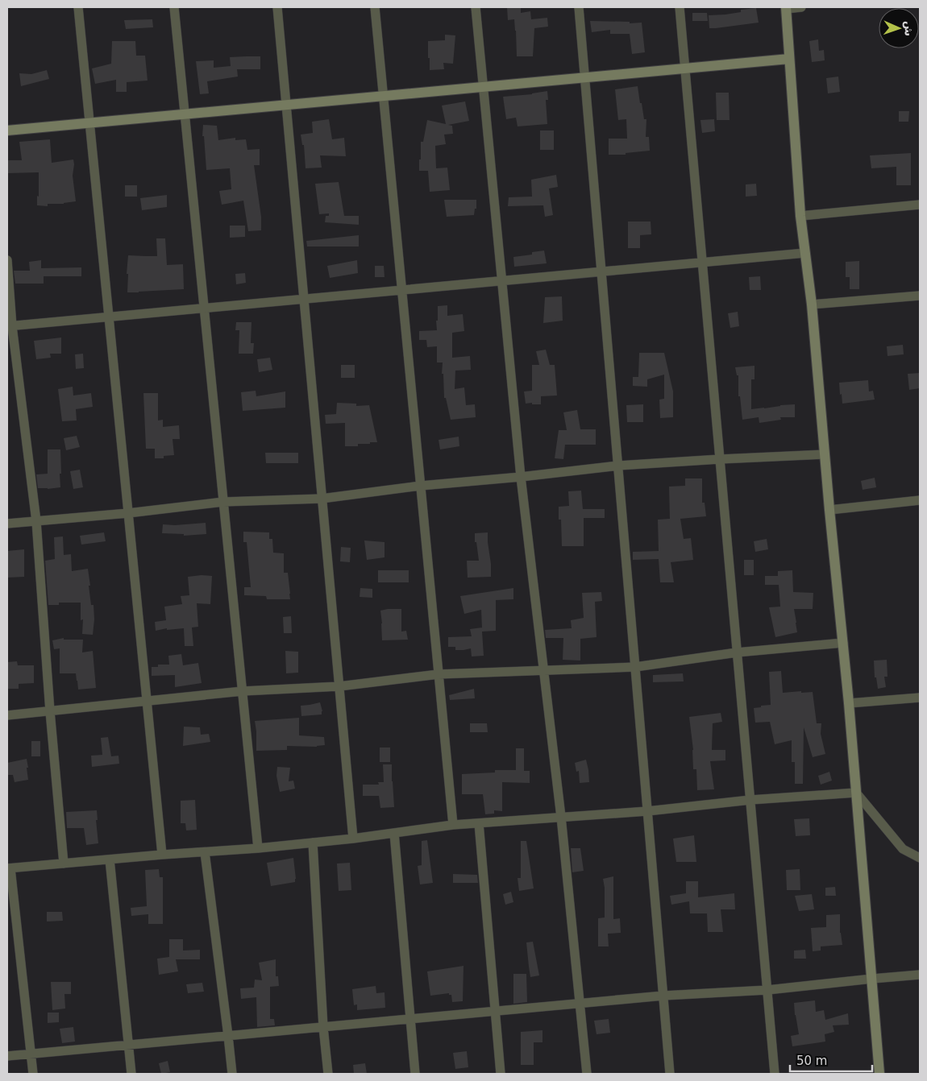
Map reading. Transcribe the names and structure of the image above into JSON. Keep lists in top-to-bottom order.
{
  "scale_bar": "50 m",
  "north": "right"
}
